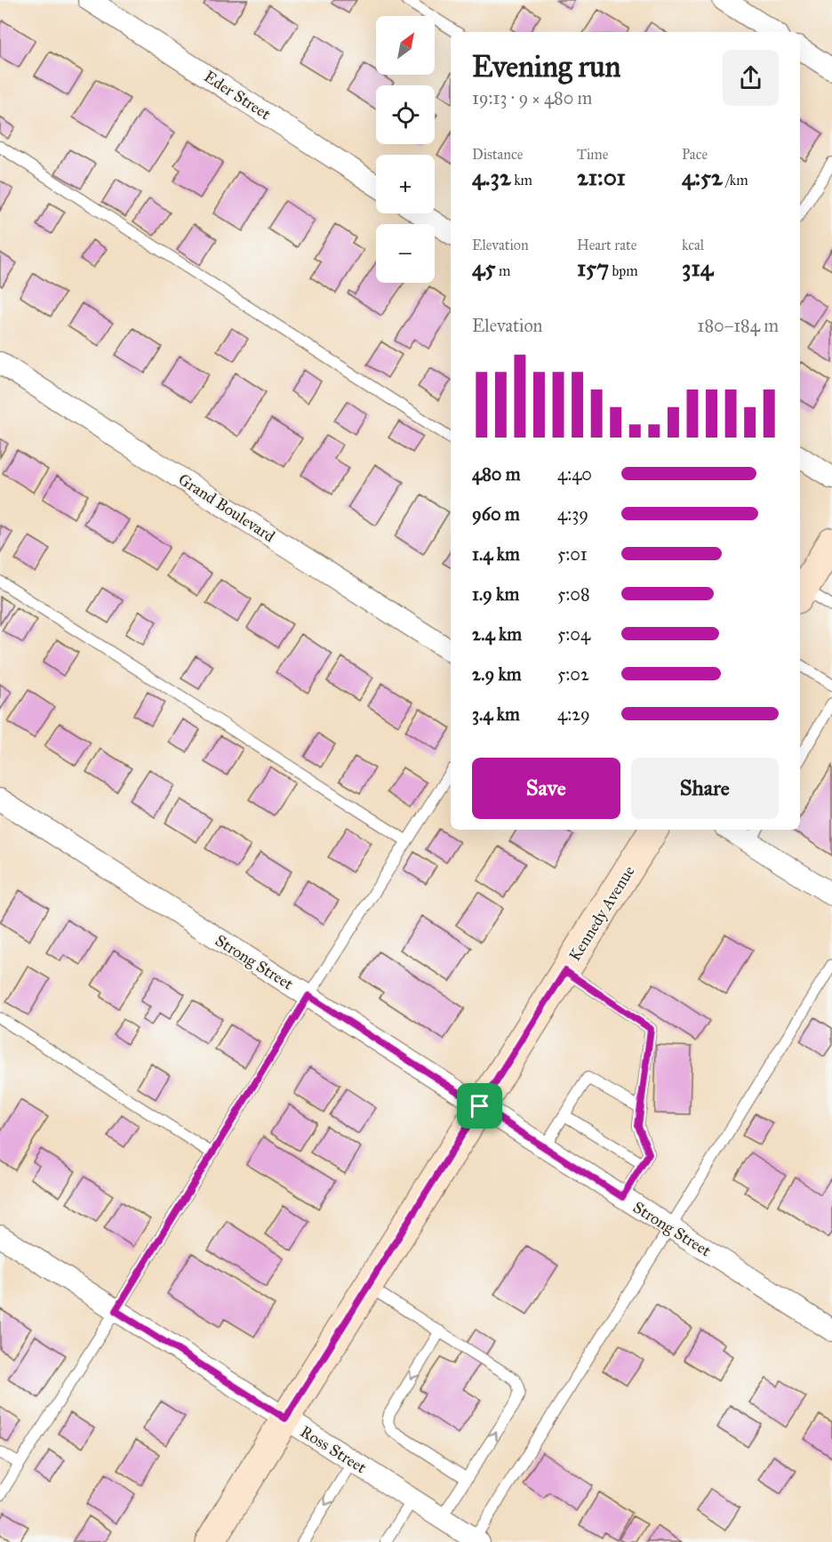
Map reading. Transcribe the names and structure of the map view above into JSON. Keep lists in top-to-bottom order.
{
  "streets": {
    "street": [
      "Eder Street",
      "Grand Boulevard",
      "Kennedy Avenue",
      "Strong Street",
      "Ross Street"
    ]
  },
  "crossings": [
    ["Kennedy Avenue", "Strong Street"],
    ["Kennedy Avenue", "Ross Street"]
  ],
  "north": "top right",
  "page": {
    "map_buttons": ["+", "−"],
    "heading": ["Evening run", "19:13 · 9 × 480 m"],
    "stats": [
      ["Distance", "4.32 km"],
      ["Time", "21:01"],
      ["Pace", "4:52 /km"],
      ["Elevation", "45 m"],
      ["Heart rate", "157 bpm"],
      ["kcal", "314"]
    ],
    "chart": ["Elevation", "180–184 m"],
    "list": [
      {
        "name": "480 m",
        "note": "4:40"
      },
      {
        "name": "960 m",
        "note": "4:39"
      },
      {
        "name": "1.4 km",
        "note": "5:01"
      },
      {
        "name": "1.9 km",
        "note": "5:08"
      },
      {
        "name": "2.4 km",
        "note": "5:04"
      },
      {
        "name": "2.9 km",
        "note": "5:02"
      },
      {
        "name": "3.4 km",
        "note": "4:29"
      }
    ],
    "buttons": ["Save", "Share"]
  }
}
